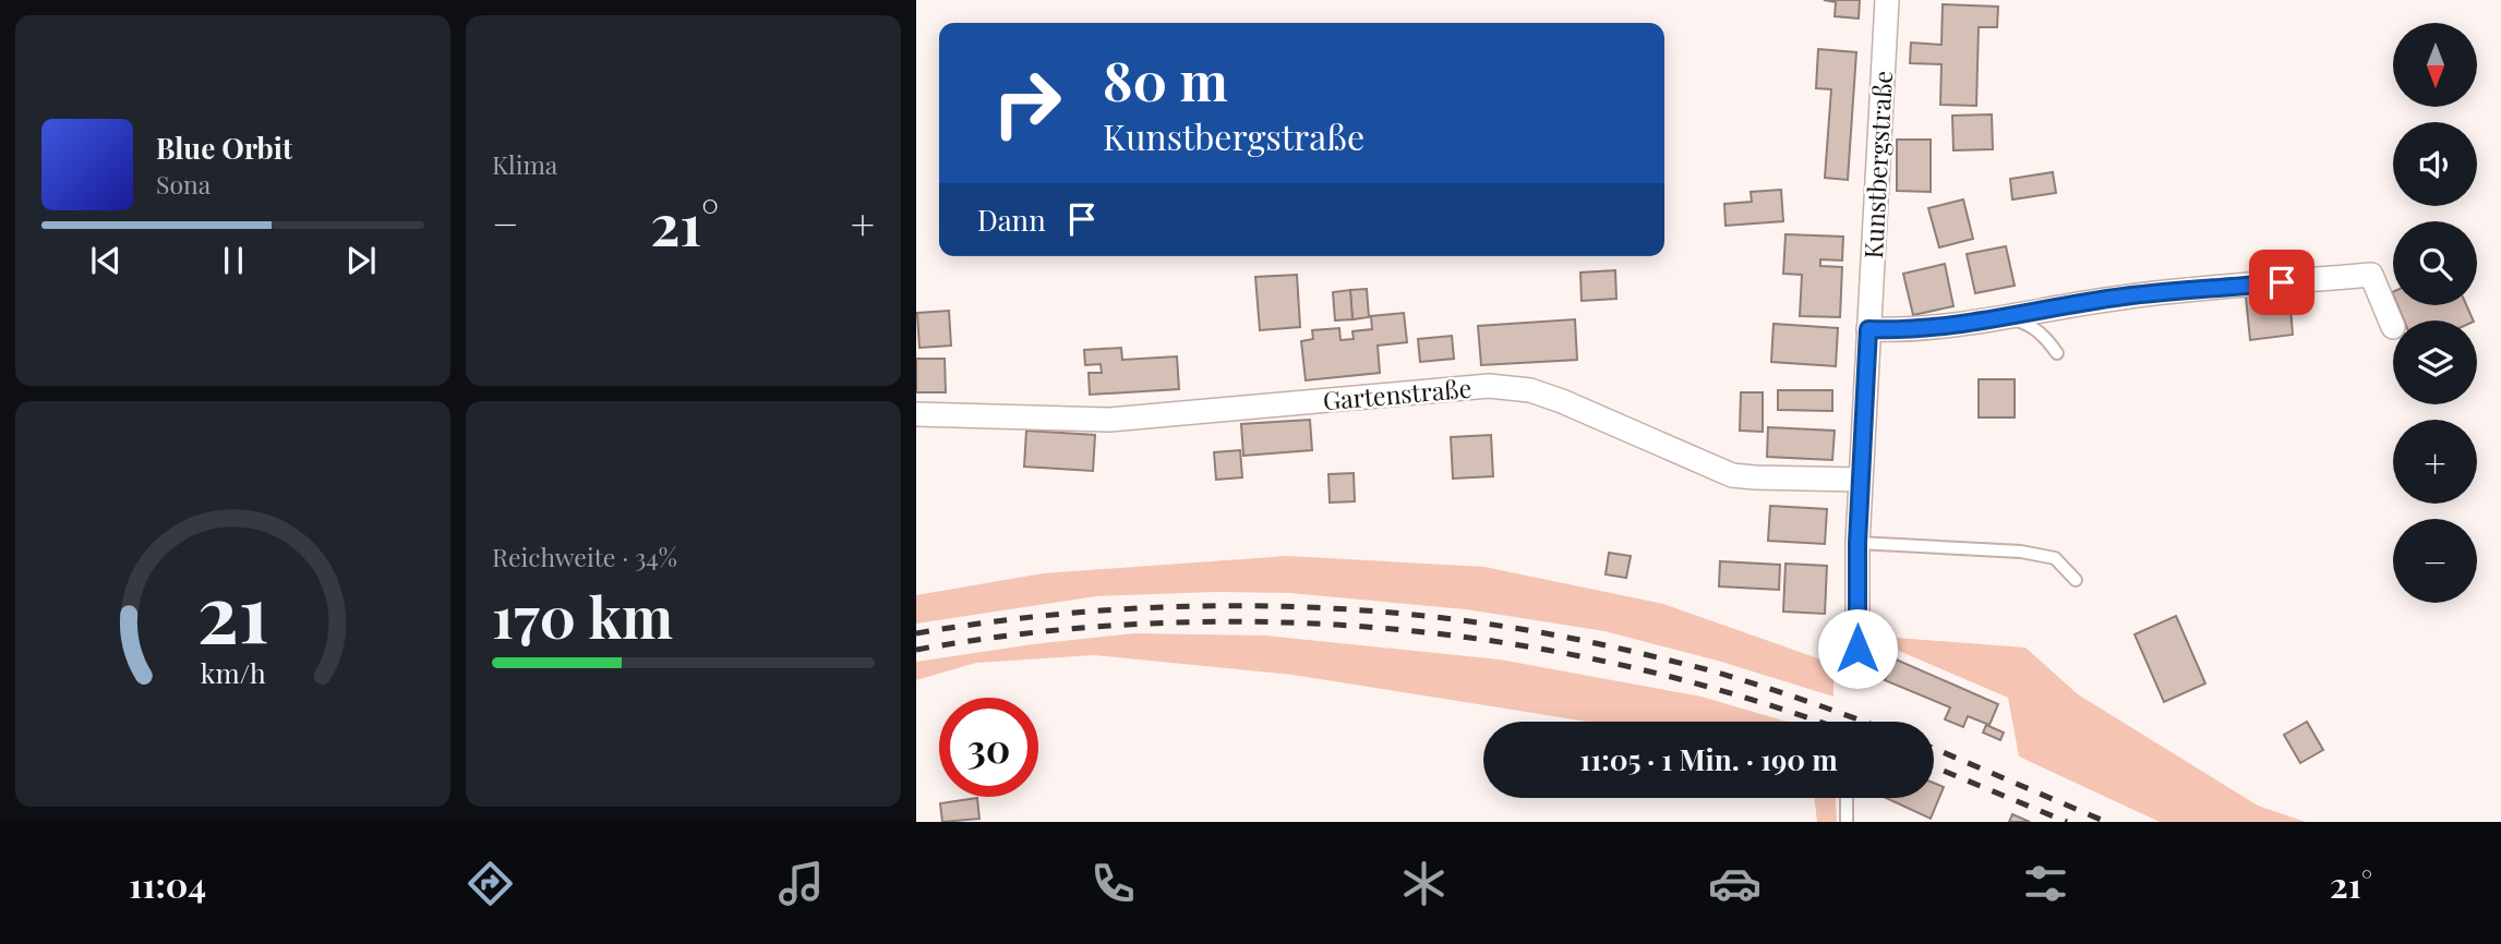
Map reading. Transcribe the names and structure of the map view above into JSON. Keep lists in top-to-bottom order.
{
  "streets": {
    "street": ["Kunstbergstraße", "Gartenstraße"]
  },
  "crossings": [
    ["Kunstbergstraße", "Gartenstraße"]
  ],
  "north": "bottom",
  "page": {
    "tile": [
      "Klima",
      ["Reichweite · 34%", "170 km"]
    ],
    "map_buttons": ["+", "−"],
    "turn": ["80 m", "Kunstbergstraße"],
    "song": ["Blue Orbit", "Sona"],
    "then": "Dann",
    "heat": ["−", "21°", "+"],
    "limit": "30",
    "trip": "11:05 · 1 Min. · 190 m",
    "tabs": ["11:04", "21°"],
    "gauge": ["21", "km/h"]
  }
}
